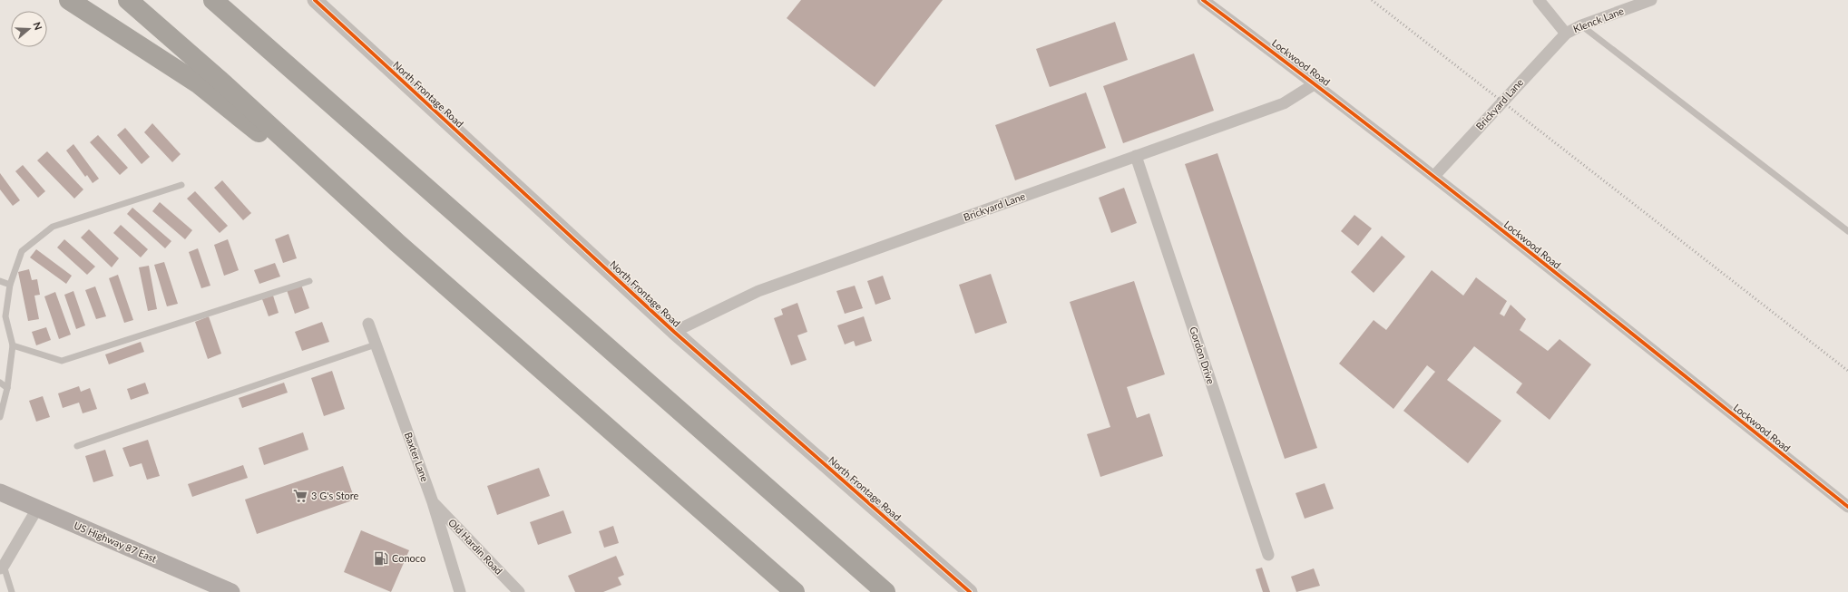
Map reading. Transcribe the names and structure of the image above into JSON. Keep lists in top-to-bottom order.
{
  "streets": {
    "main road": ["US Highway 87 East"],
    "street": [
      "Klenck Lane",
      "Lockwood Road",
      "North Frontage Road",
      "Brickyard Lane",
      "Gordon Drive",
      "Baxter Lane",
      "Old Hardin Road"
    ]
  },
  "crossings": [
    ["Klenck Lane", "Brickyard Lane"],
    ["Lockwood Road", "Brickyard Lane"],
    ["North Frontage Road", "Brickyard Lane"],
    ["Brickyard Lane", "Gordon Drive"],
    ["Baxter Lane", "Old Hardin Road"]
  ],
  "places": {
    "supermarket": ["3 G's Store"],
    "fuel station": ["Conoco"]
  },
  "north": "right"
}
